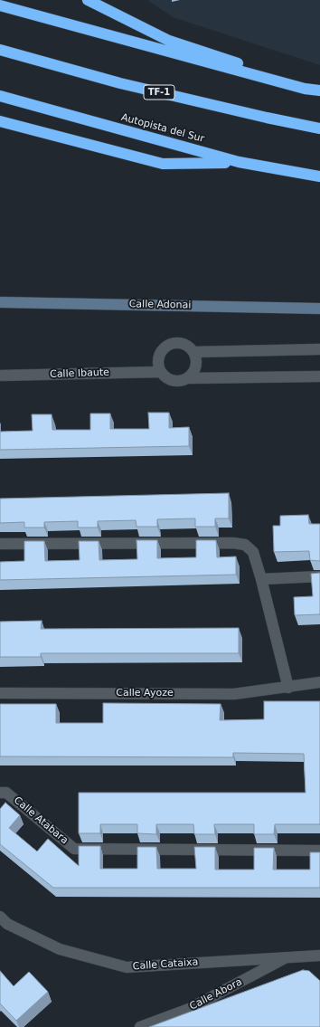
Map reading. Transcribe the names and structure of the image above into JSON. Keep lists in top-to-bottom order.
{
  "streets": {
    "highway": ["TF-1", "Autopista del Sur"],
    "street": [
      "Calle Adonai",
      "Calle Ibaute",
      "Calle Ayoze",
      "Calle Atabara",
      "Calle Cataixa",
      "Calle Abora"
    ]
  },
  "crossings": [
    ["Calle Cataixa", "Calle Abora"]
  ]
}
